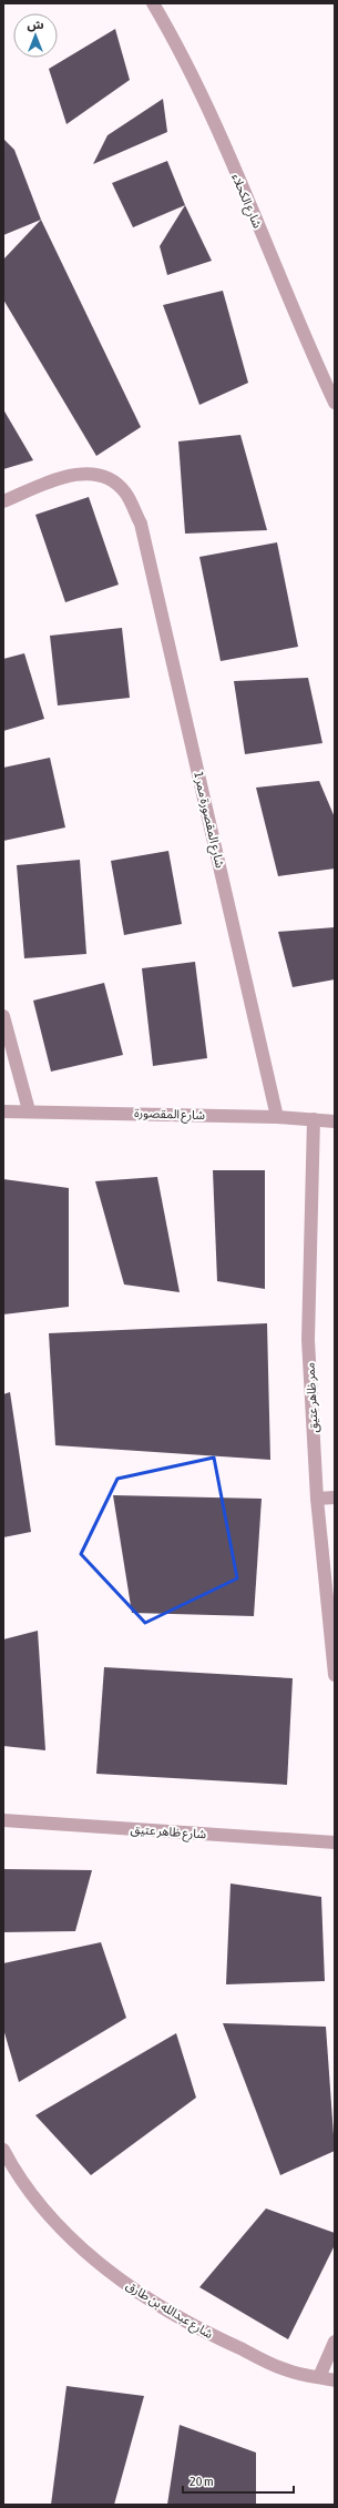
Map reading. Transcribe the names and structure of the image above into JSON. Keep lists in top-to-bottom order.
{
  "streets": {
    "street": [
      "شارع الكحلاء",
      "شارع المقصورة ممر 1",
      "شارع المقصورة",
      "ممر ظاهر عتيق",
      "شارع ظاهر عتيق",
      "شارع عبدالله بن طارق"
    ]
  },
  "crossings": [
    ["شارع المقصورة ممر 1", "شارع المقصورة"],
    ["شارع المقصورة", "ممر ظاهر عتيق"]
  ],
  "scale_bar": "20 m",
  "north": "top"
}
